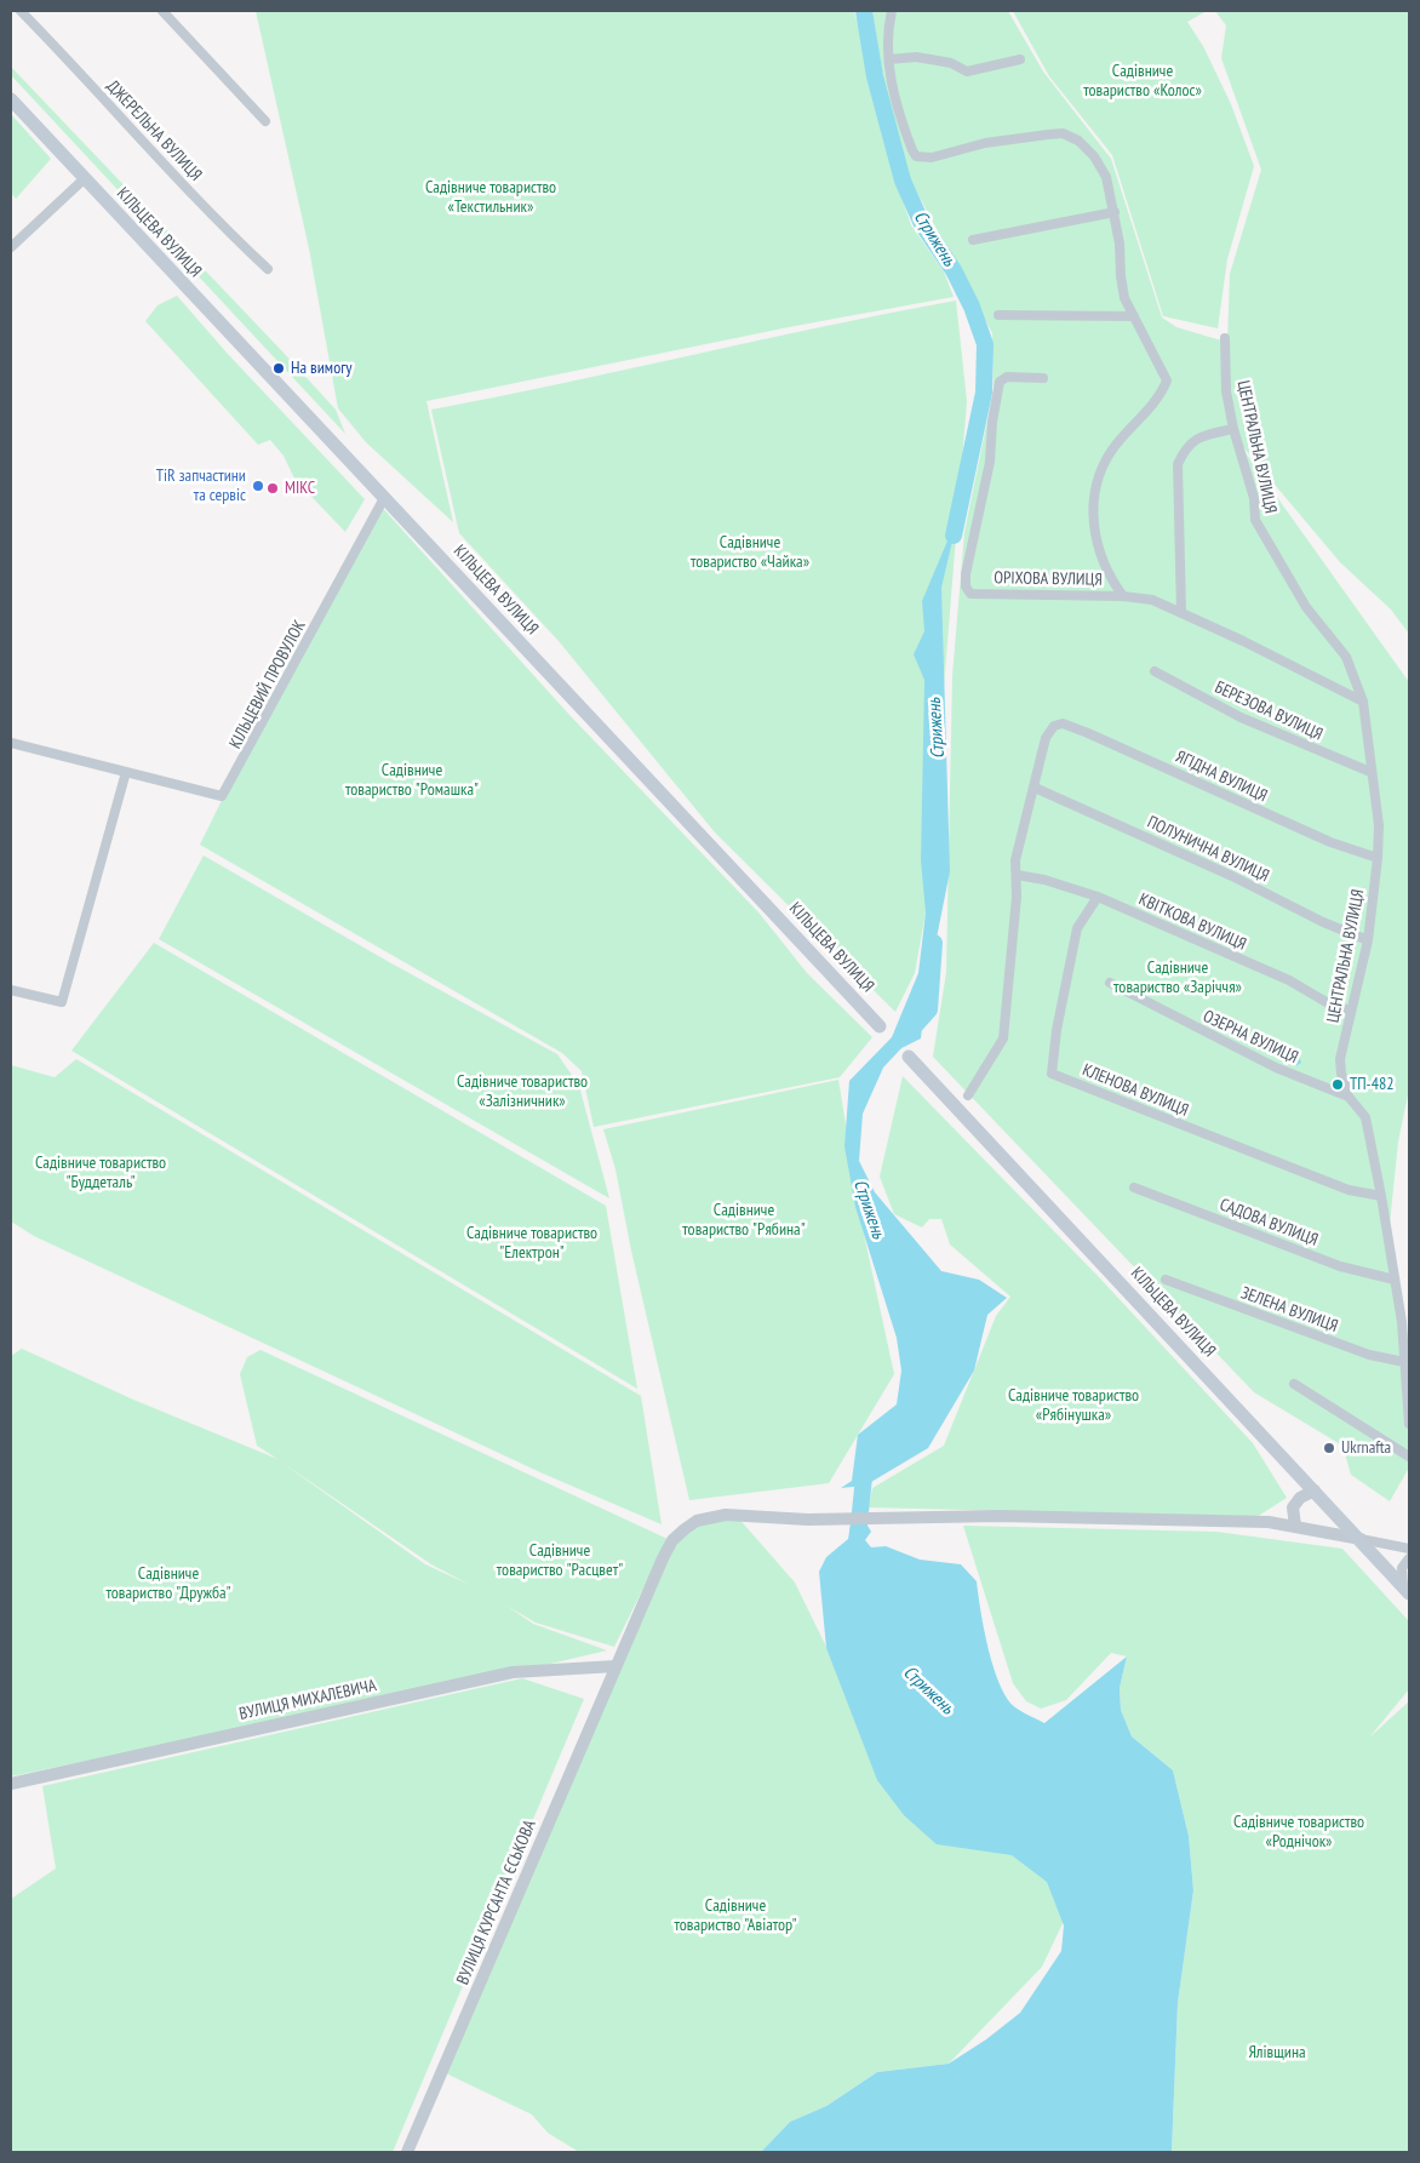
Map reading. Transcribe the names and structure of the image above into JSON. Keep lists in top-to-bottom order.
{
  "streets": {
    "main road": ["КІЛЬЦЕВА ВУЛИЦЯ"],
    "street": [
      "ДЖЕРЕЛЬНА ВУЛИЦЯ",
      "ЦЕНТРАЛЬНА ВУЛИЦЯ",
      "ОРІХОВА ВУЛИЦЯ",
      "КІЛЬЦЕВИЙ ПРОВУЛОК",
      "БЕРЕЗОВА ВУЛИЦЯ",
      "ЯГІДНА ВУЛИЦЯ",
      "ПОЛУНИЧНА ВУЛИЦЯ",
      "КВІТКОВА ВУЛИЦЯ",
      "ОЗЕРНА ВУЛИЦЯ",
      "КЛЕНОВА ВУЛИЦЯ",
      "САДОВА ВУЛИЦЯ",
      "ЗЕЛЕНА ВУЛИЦЯ",
      "ВУЛИЦЯ МИХАЛЕВИЧА",
      "ВУЛИЦЯ КУРСАНТА ЄСЬКОВА"
    ]
  },
  "crossings": [
    ["КІЛЬЦЕВА ВУЛИЦЯ", "КІЛЬЦЕВИЙ ПРОВУЛОК"],
    ["КІЛЬЦЕВА ВУЛИЦЯ", "ВУЛИЦЯ КУРСАНТА ЄСЬКОВА"],
    ["ЦЕНТРАЛЬНА ВУЛИЦЯ", "ОРІХОВА ВУЛИЦЯ"],
    ["ЦЕНТРАЛЬНА ВУЛИЦЯ", "БЕРЕЗОВА ВУЛИЦЯ"],
    ["ЦЕНТРАЛЬНА ВУЛИЦЯ", "ЯГІДНА ВУЛИЦЯ"],
    ["ЦЕНТРАЛЬНА ВУЛИЦЯ", "ПОЛУНИЧНА ВУЛИЦЯ"],
    ["ЦЕНТРАЛЬНА ВУЛИЦЯ", "КВІТКОВА ВУЛИЦЯ"],
    ["ЦЕНТРАЛЬНА ВУЛИЦЯ", "ОЗЕРНА ВУЛИЦЯ"],
    ["ЦЕНТРАЛЬНА ВУЛИЦЯ", "КЛЕНОВА ВУЛИЦЯ"],
    ["ЦЕНТРАЛЬНА ВУЛИЦЯ", "САДОВА ВУЛИЦЯ"],
    ["ЦЕНТРАЛЬНА ВУЛИЦЯ", "ЗЕЛЕНА ВУЛИЦЯ"],
    ["ЯГІДНА ВУЛИЦЯ", "ПОЛУНИЧНА ВУЛИЦЯ"],
    ["КВІТКОВА ВУЛИЦЯ", "КЛЕНОВА ВУЛИЦЯ"],
    ["ВУЛИЦЯ МИХАЛЕВИЧА", "ВУЛИЦЯ КУРСАНТА ЄСЬКОВА"]
  ],
  "water": ["Стрижень"],
  "parks": [
    "Садівниче товариство «Колос»",
    "Садівниче товариство «Текстильник»",
    "Садівниче товариство «Чайка»",
    "Садівниче товариство \"Ромашка\"",
    "Садівниче товариство «Заріччя»",
    "Садівниче товариство «Залізничник»",
    "Садівниче товариство \"Буддеталь\"",
    "Садівниче товариство \"Рябина\"",
    "Садівниче товариство \"Електрон\"",
    "Садівниче товариство «Рябінушка»",
    "Садівниче товариство \"Расцвет\"",
    "Садівниче товариство \"Дружба\"",
    "Садівниче товариство «Роднічок»",
    "Садівниче товариство \"Авіатор\"",
    "Ялівщина"
  ],
  "places": [
    "На вимогу",
    "TiR запчастини та сервіс",
    "МІКС",
    "ТП-482",
    "Ukrnafta"
  ]
}
